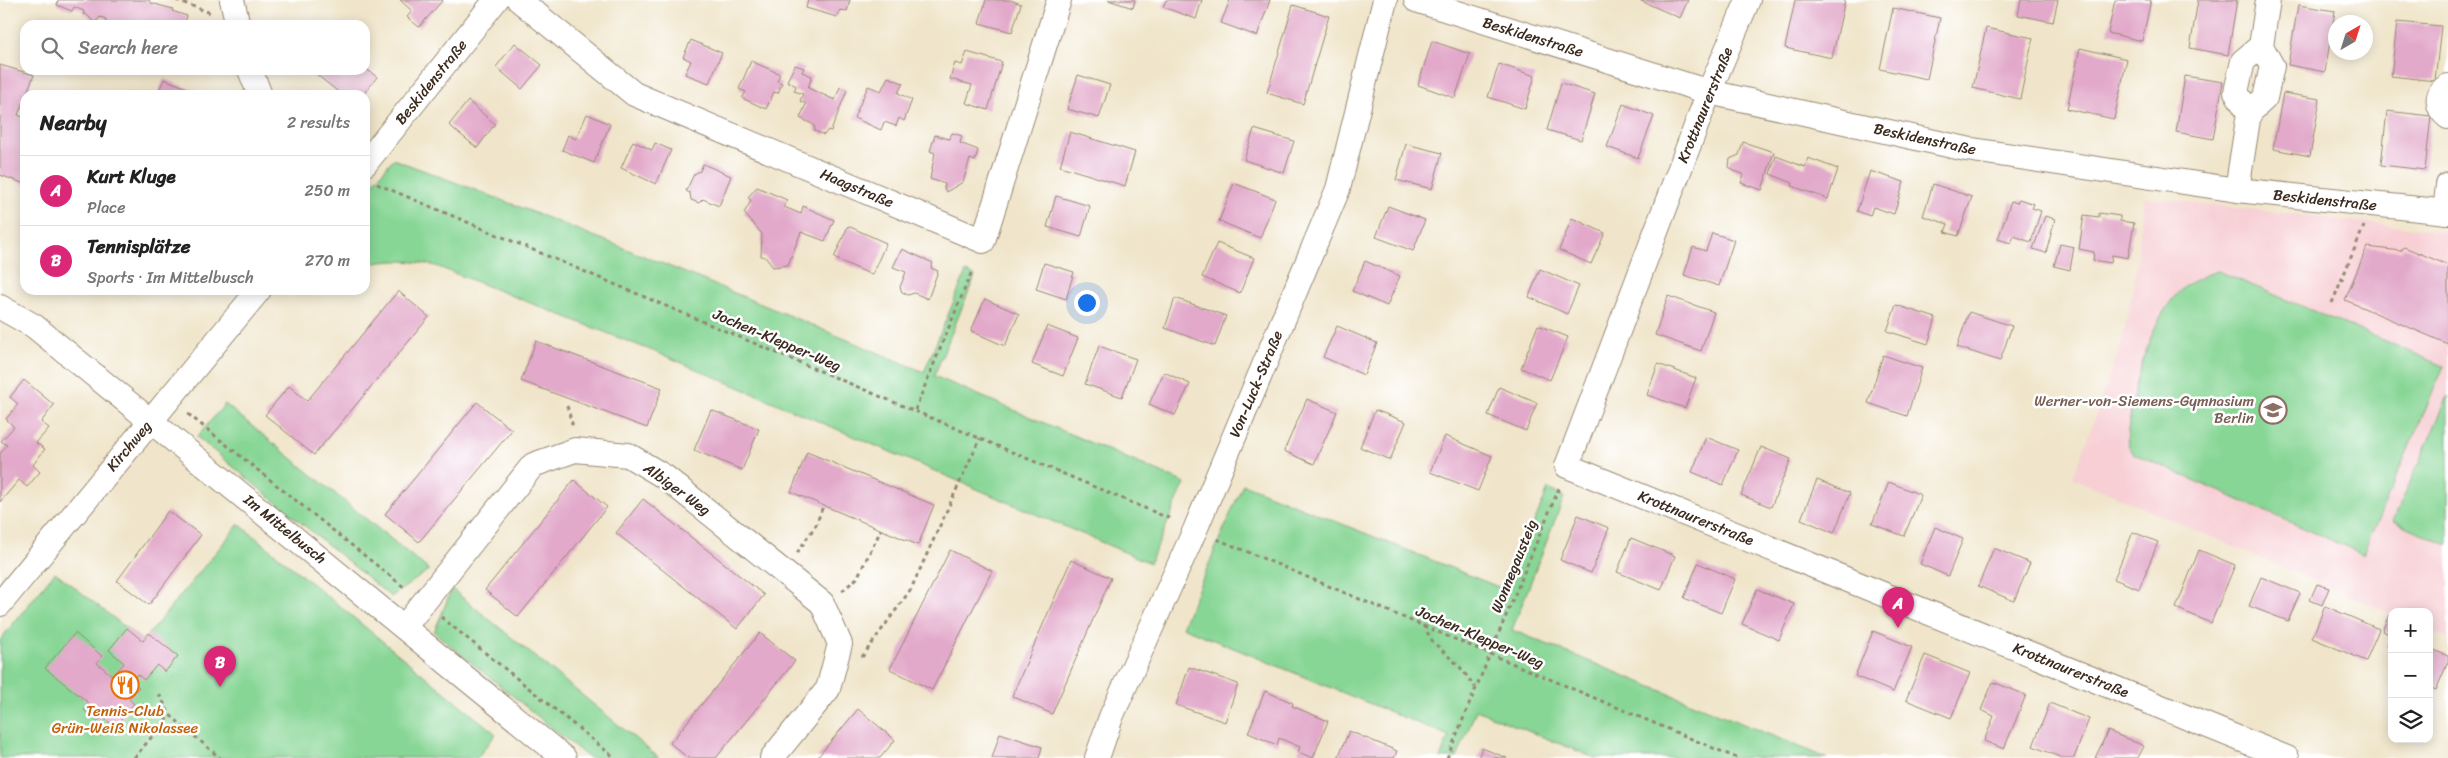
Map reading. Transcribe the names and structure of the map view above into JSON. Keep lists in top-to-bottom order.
{
  "streets": {
    "street": [
      "Beskidenstraße",
      "Krottnaurerstraße",
      "Haagstraße",
      "Von-Luck-Straße",
      "Kirchweg",
      "Albiger Weg",
      "Im Mittelbusch"
    ],
    "path": ["Jochen-Klepper-Weg", "Wonnegausteig"]
  },
  "crossings": [
    ["Beskidenstraße", "Krottnaurerstraße"],
    ["Krottnaurerstraße", "Wonnegausteig"],
    ["Jochen-Klepper-Weg", "Wonnegausteig"],
    ["Kirchweg", "Im Mittelbusch"],
    ["Albiger Weg", "Im Mittelbusch"]
  ],
  "places": {
    "school or university": ["Werner-von-Siemens-Gymnasium Berlin"],
    "restaurant": ["Tennis-Club Grün-Weiß Nikolassee"]
  },
  "north": "top right",
  "page": {
    "search": "Search here",
    "heading": ["Nearby", "2 results"],
    "list": [
      {
        "mark": "A",
        "name": "Kurt Kluge",
        "note": "Place",
        "value": "250 m"
      },
      {
        "mark": "B",
        "name": "Tennisplätze",
        "note": "Sports · Im Mittelbusch",
        "value": "270 m"
      }
    ],
    "pins": ["A", "B"],
    "map_buttons": ["+", "−"]
  }
}
